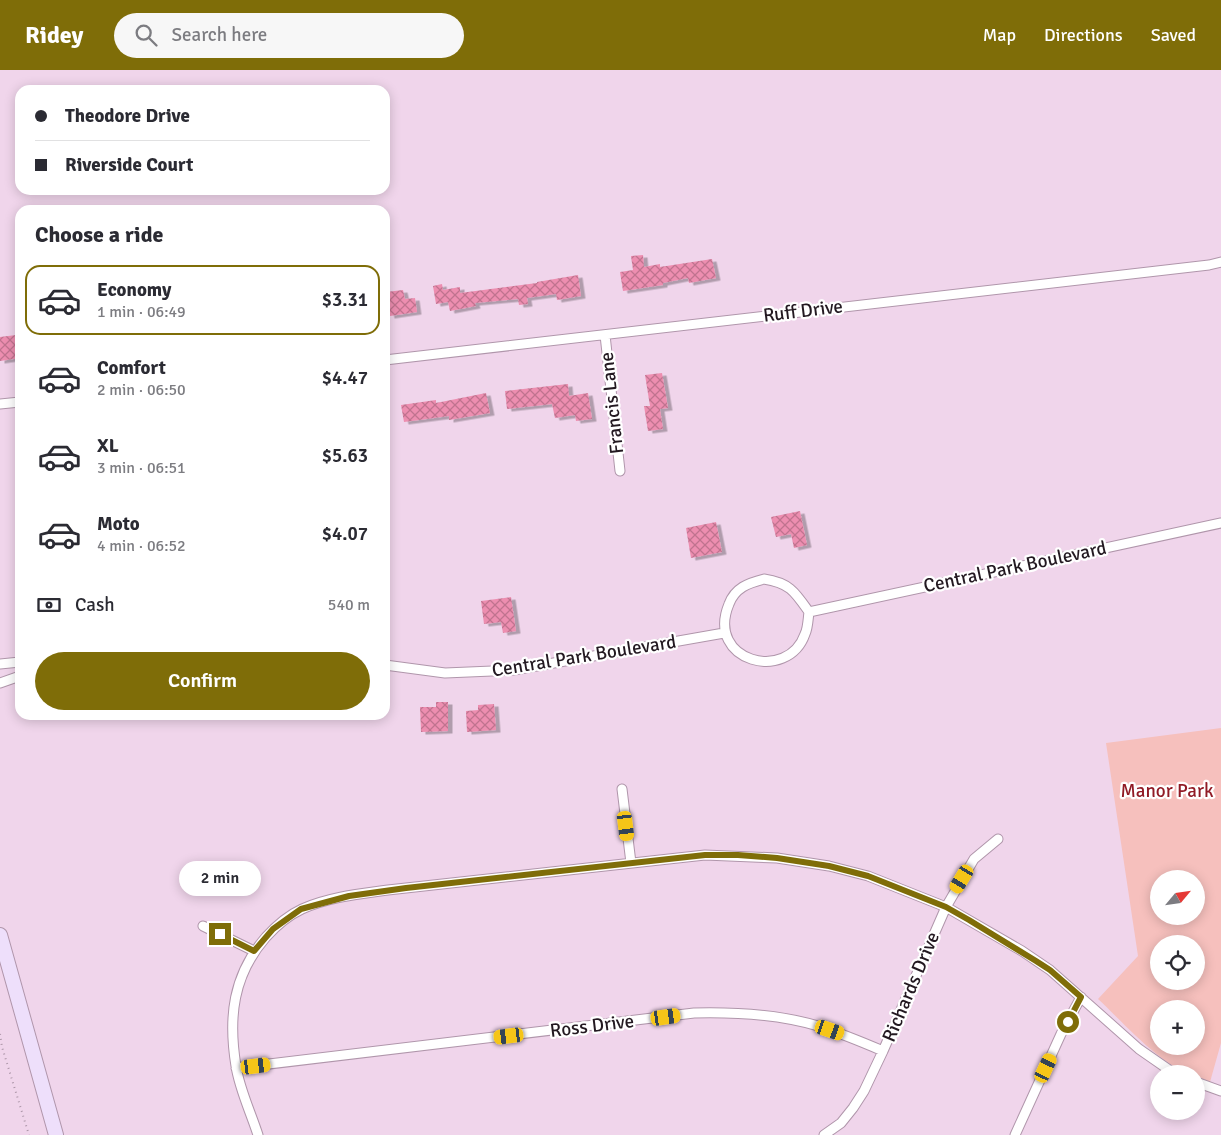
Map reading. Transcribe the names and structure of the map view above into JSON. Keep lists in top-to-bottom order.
{
  "streets": {
    "street": [
      "Ruff Drive",
      "Francis Lane",
      "Central Park Boulevard",
      "Richards Drive",
      "Ross Drive"
    ]
  },
  "crossings": [
    ["Ruff Drive", "Francis Lane"],
    ["Richards Drive", "Ross Drive"]
  ],
  "parks": ["Manor Park"],
  "north": "top right",
  "page": {
    "header": "Ridey",
    "search": "Search here",
    "nav": ["Map", "Directions", "Saved"],
    "banner": ["Theodore Drive", "Riverside Court"],
    "heading": "Choose a ride",
    "list": [
      {
        "name": "Economy",
        "note": "1 min · 06:49",
        "value": "$3.31"
      },
      {
        "name": "Comfort",
        "note": "2 min · 06:50",
        "value": "$4.47"
      },
      {
        "name": "XL",
        "note": "3 min · 06:51",
        "value": "$5.63"
      },
      {
        "name": "Moto",
        "note": "4 min · 06:52",
        "value": "$4.07"
      }
    ],
    "pay": ["Cash", "540 m"],
    "buttons": "Confirm",
    "bubble": "2 min",
    "map_buttons": ["+", "−"]
  }
}
